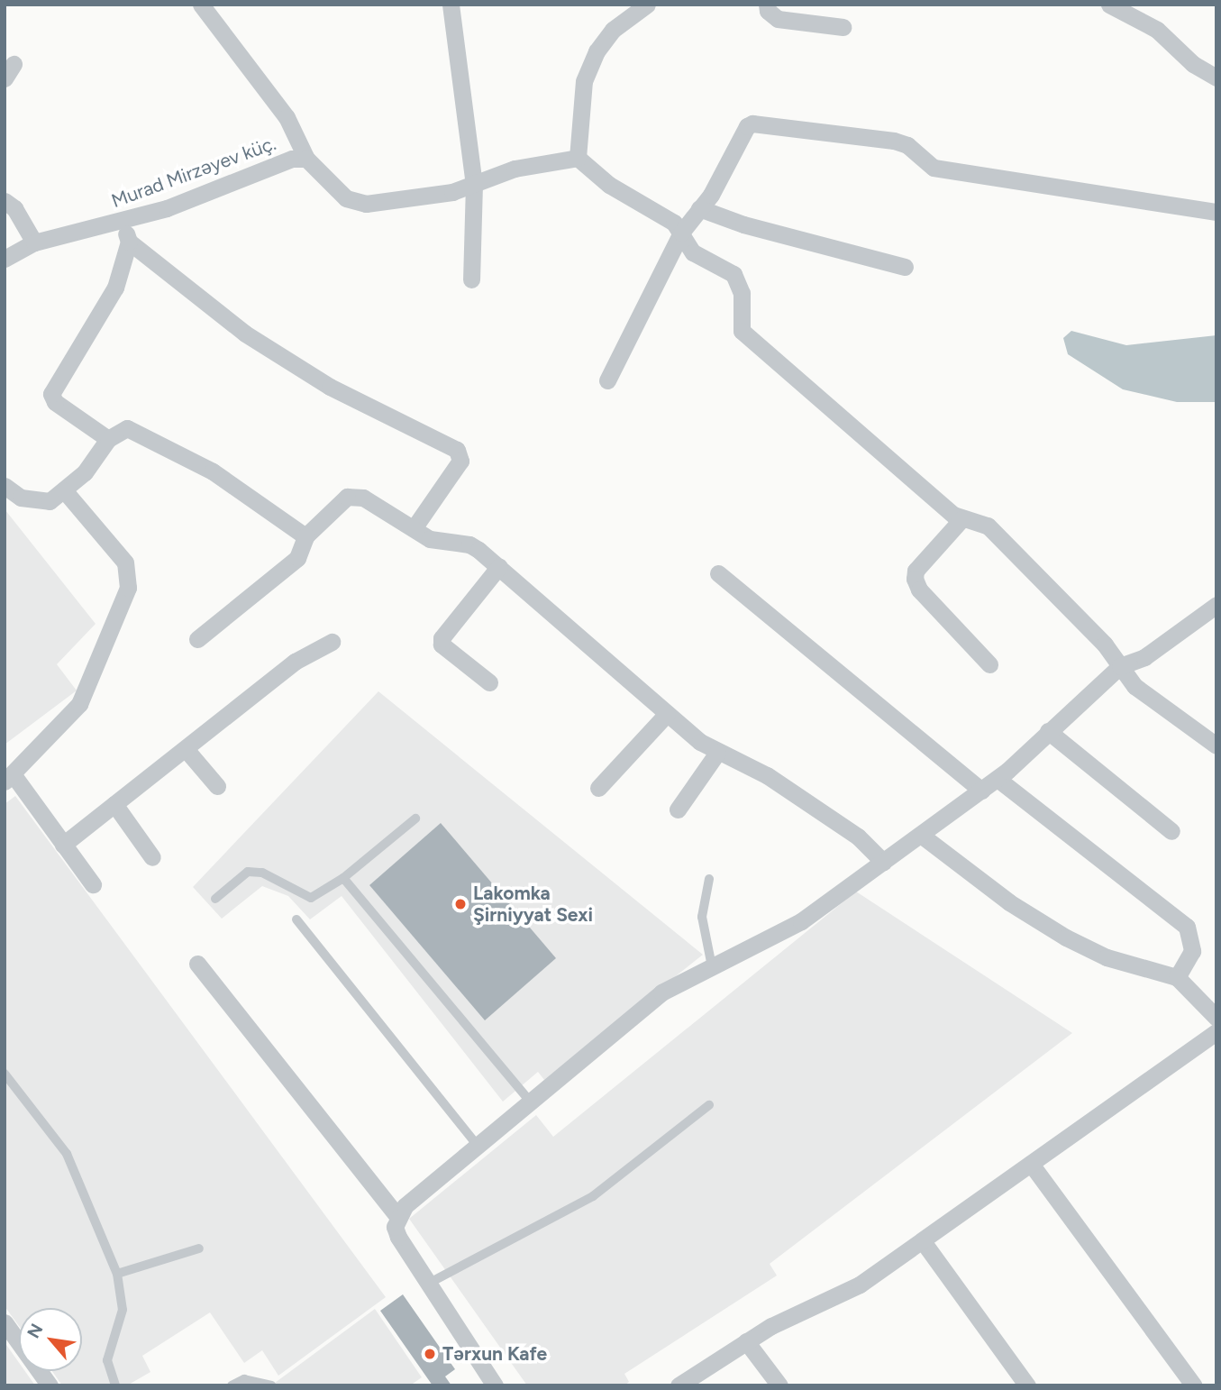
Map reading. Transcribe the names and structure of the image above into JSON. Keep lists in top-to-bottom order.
{
  "streets": {
    "street": ["Murad Mirzəyev küç."]
  },
  "places": ["Lakomka Şirniyyat Sexi", "Tərxun Kafe"],
  "north": "top left"
}
